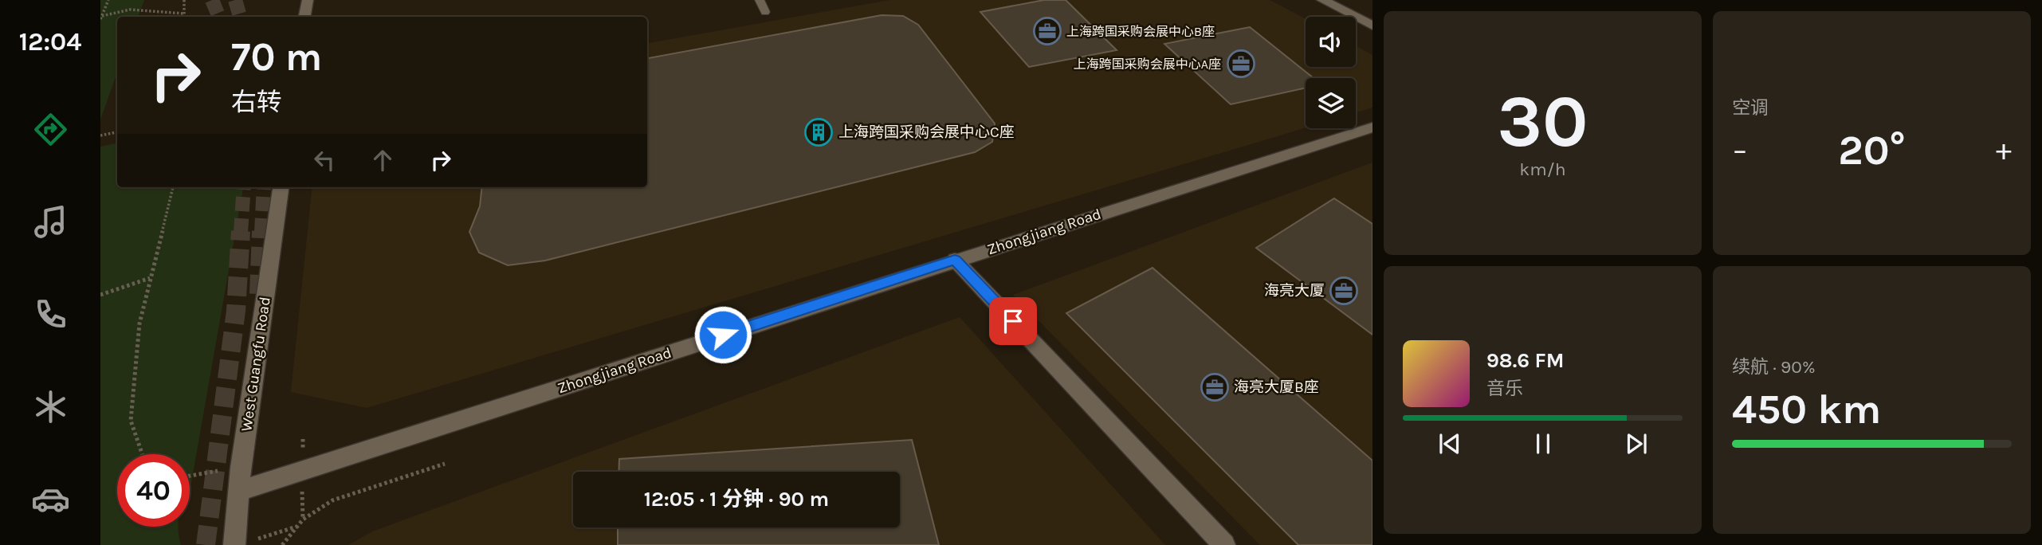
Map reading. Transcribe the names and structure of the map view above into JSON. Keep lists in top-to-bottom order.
{
  "streets": {
    "street": ["Zhongjiang Road", "West Guangfu Road"]
  },
  "crossings": [
    ["Zhongjiang Road", "West Guangfu Road"]
  ],
  "places": {
    "office": [
      "上海跨国采购会展中心B座",
      "上海跨国采购会展中心A座",
      "海亮大厦",
      "海亮大厦B座"
    ],
    "building": ["上海跨国采购会展中心C座"]
  },
  "page": {
    "tabs": "12:04",
    "tile": [
      ["30", "km/h"],
      "空调",
      ["续航 · 90%", "450 km"]
    ],
    "turn": ["70 m", "右转"],
    "heat": ["−", "20°", "+"],
    "song": ["98.6 FM", "音乐"],
    "limit": "40",
    "trip": "12:05 · 1 分钟 · 90 m"
  }
}
